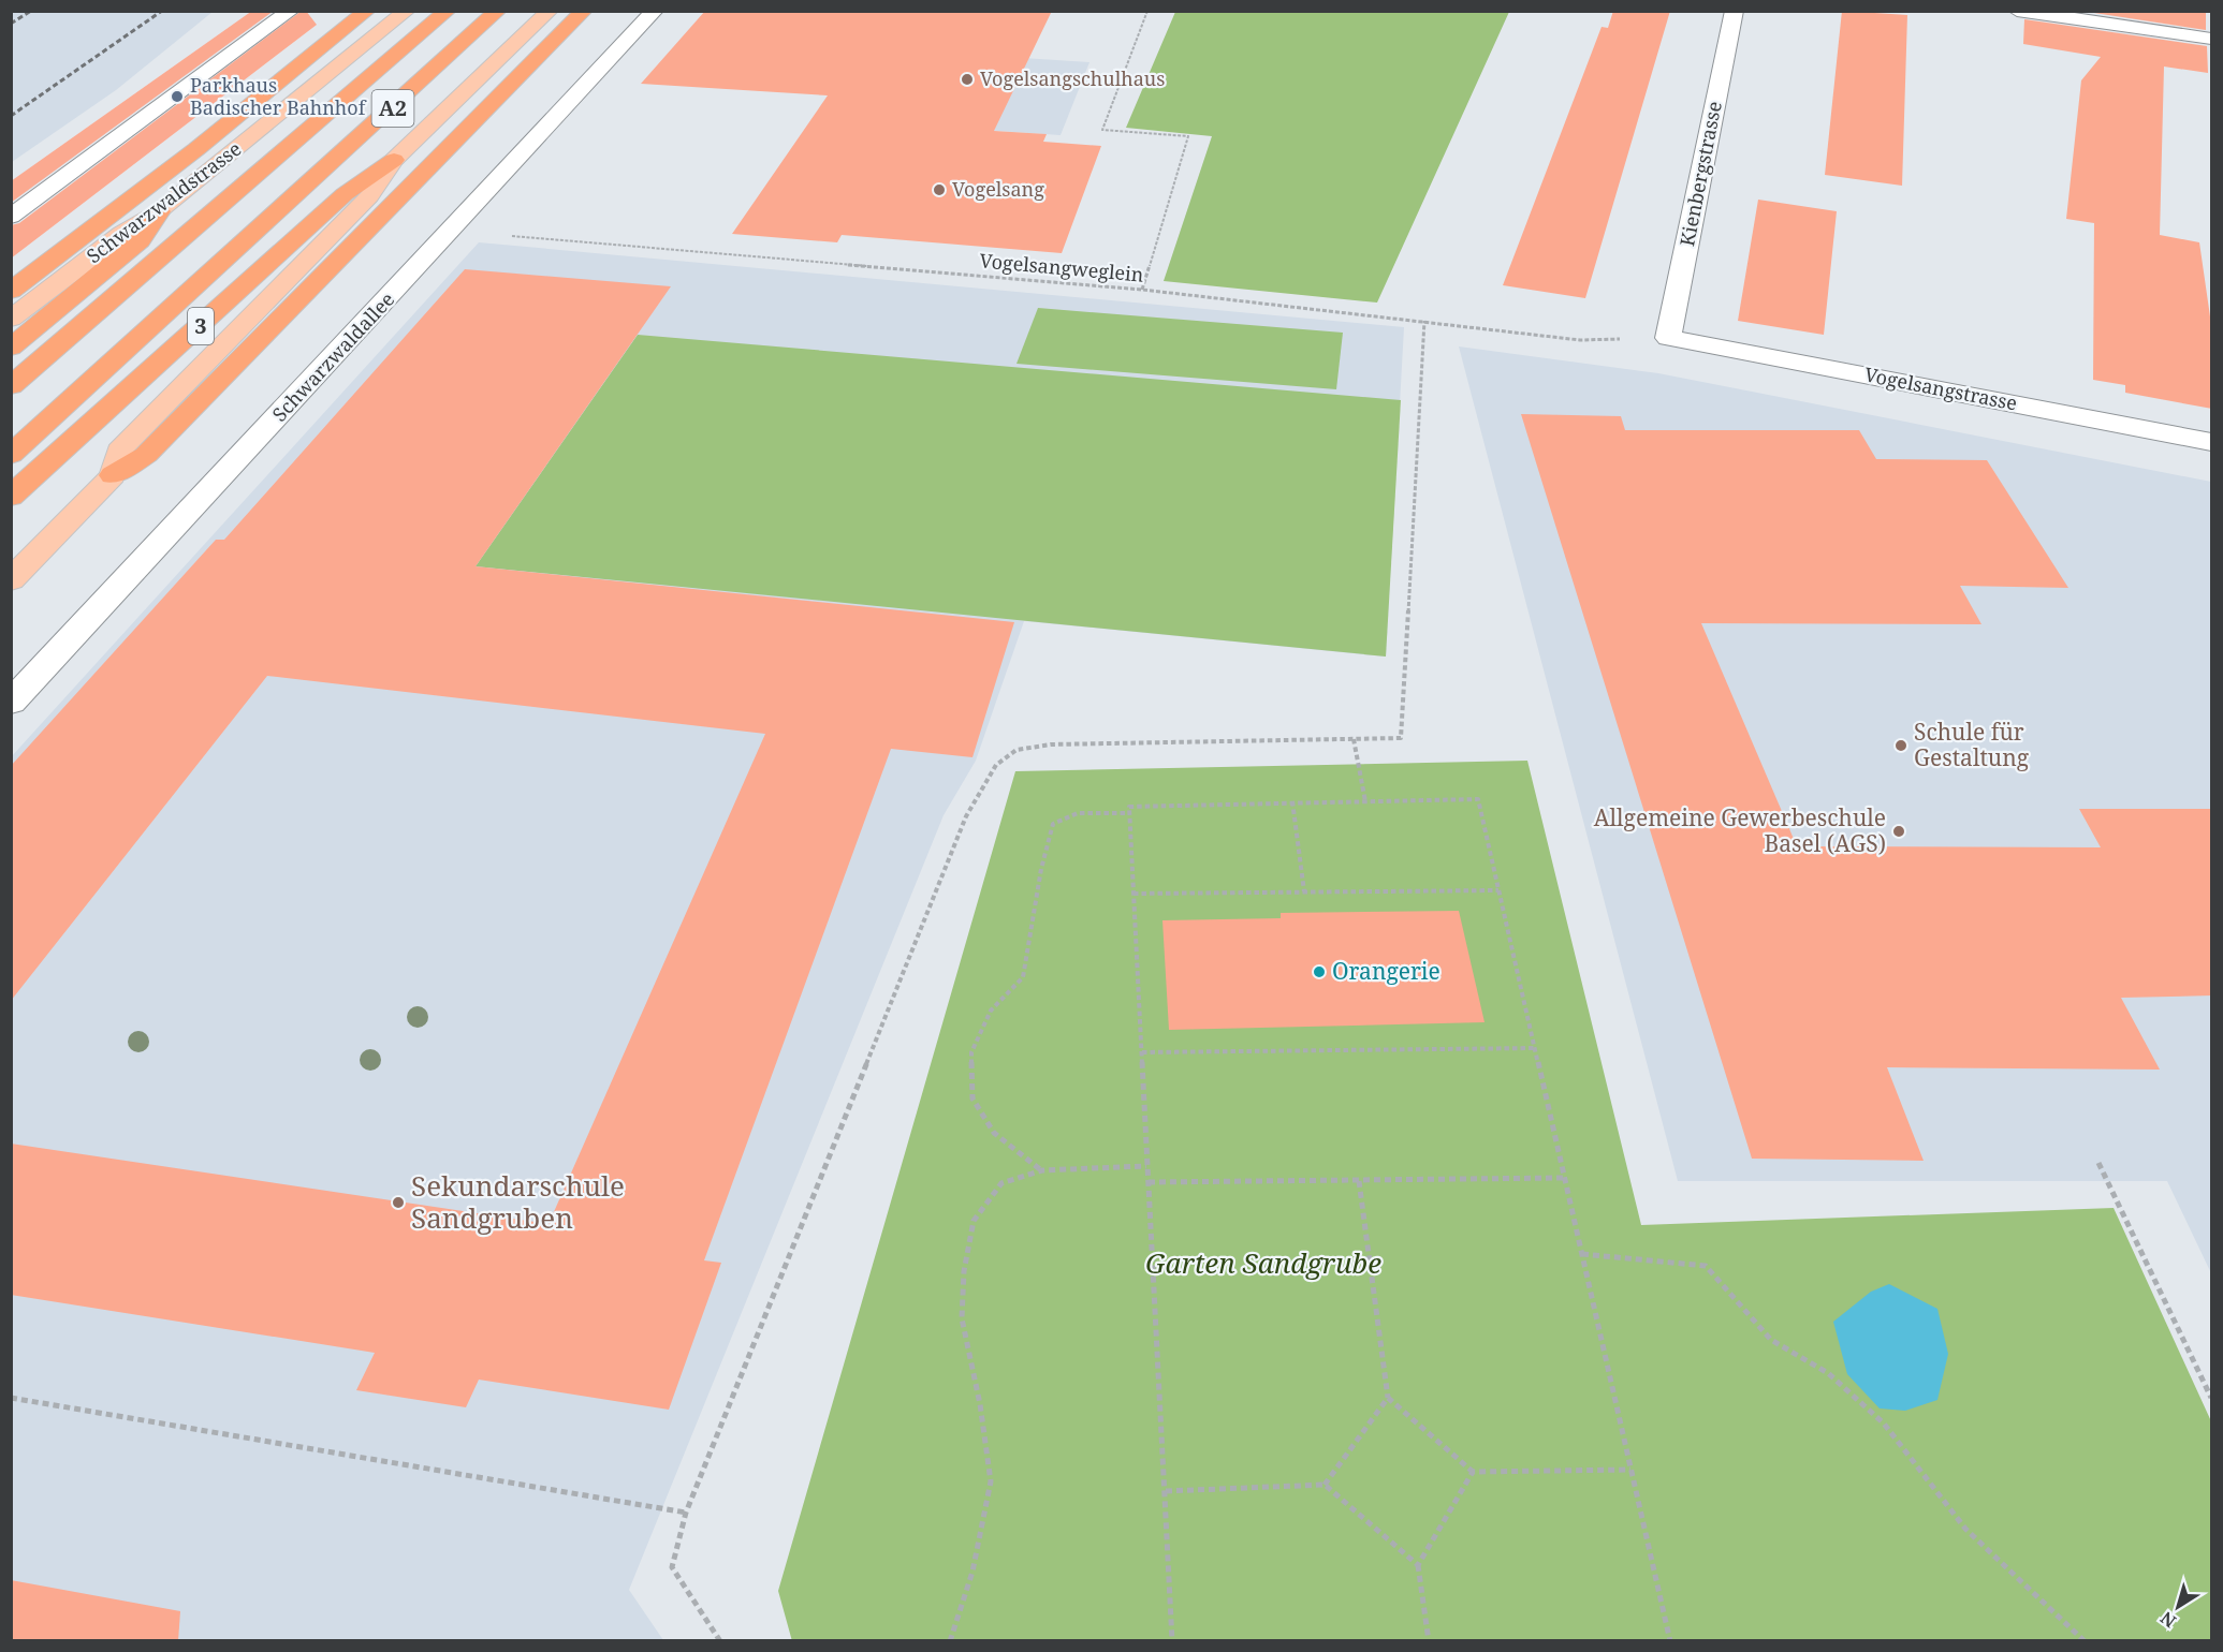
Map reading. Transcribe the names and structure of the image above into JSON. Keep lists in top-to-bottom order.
{
  "streets": {
    "highway": ["A2", "3"],
    "main road": ["Schwarzwaldstrasse"],
    "street": ["Kienbergstrasse", "Schwarzwaldallee", "Vogelsangstrasse"],
    "path": ["Vogelsangweglein"]
  },
  "crossings": [
    ["Kienbergstrasse", "Vogelsangweglein"],
    ["Kienbergstrasse", "Vogelsangstrasse"],
    ["Vogelsangweglein", "Schwarzwaldallee"],
    ["Vogelsangweglein", "Vogelsangstrasse"]
  ],
  "parks": ["Garten Sandgrube"],
  "places": [
    "Vogelsangschulhaus",
    "Parkhaus Badischer Bahnhof",
    "Vogelsang",
    "Schule für Gestaltung",
    "Allgemeine Gewerbeschule Basel (AGS)",
    "Orangerie",
    "Sekundarschule Sandgruben"
  ],
  "north": "bottom left"
}
